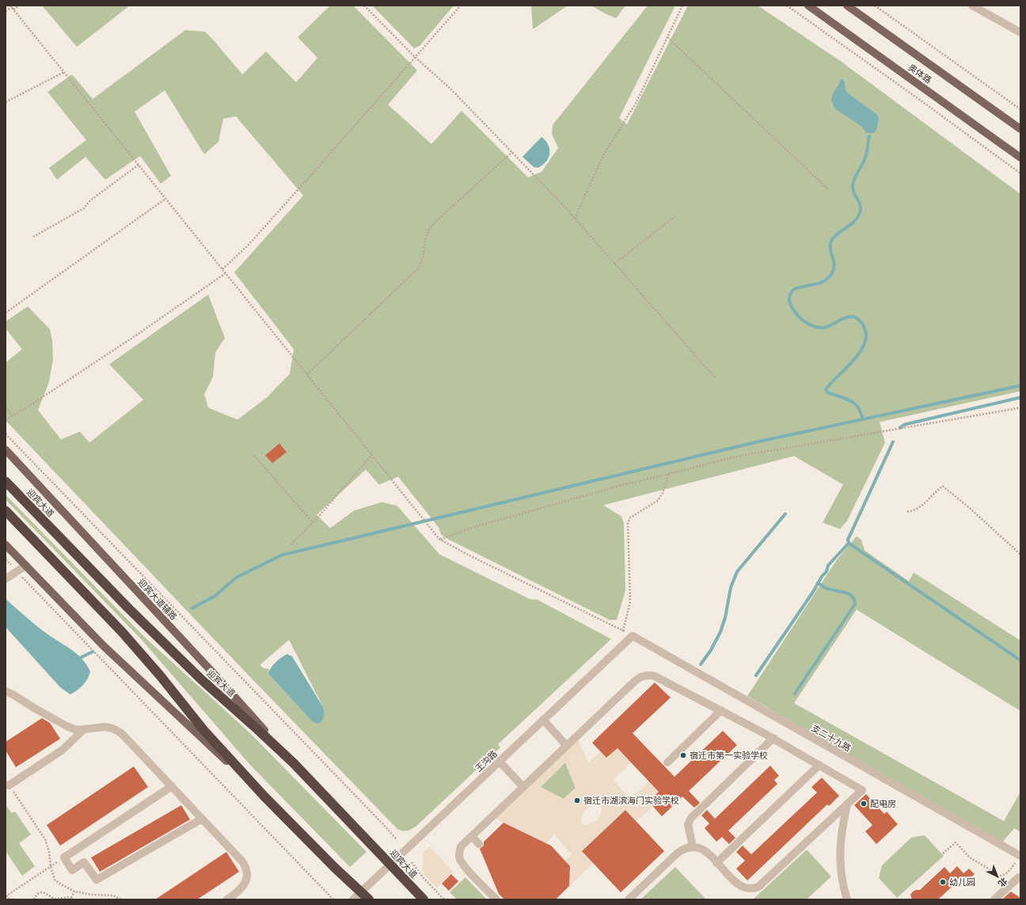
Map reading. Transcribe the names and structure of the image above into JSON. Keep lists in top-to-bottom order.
{
  "streets": {
    "highway": ["迎宾大道"],
    "main road": ["奥体路", "迎宾大道辅路"],
    "street": ["支二十九路", "王沟路"]
  },
  "crossings": [
    ["迎宾大道", "迎宾大道辅路"],
    ["迎宾大道", "王沟路"],
    ["支二十九路", "王沟路"]
  ],
  "places": [
    "宿迁市第一实验学校",
    "宿迁市湖滨海门实验学校",
    "配电房",
    "幼儿园"
  ],
  "north": "bottom right"
}
